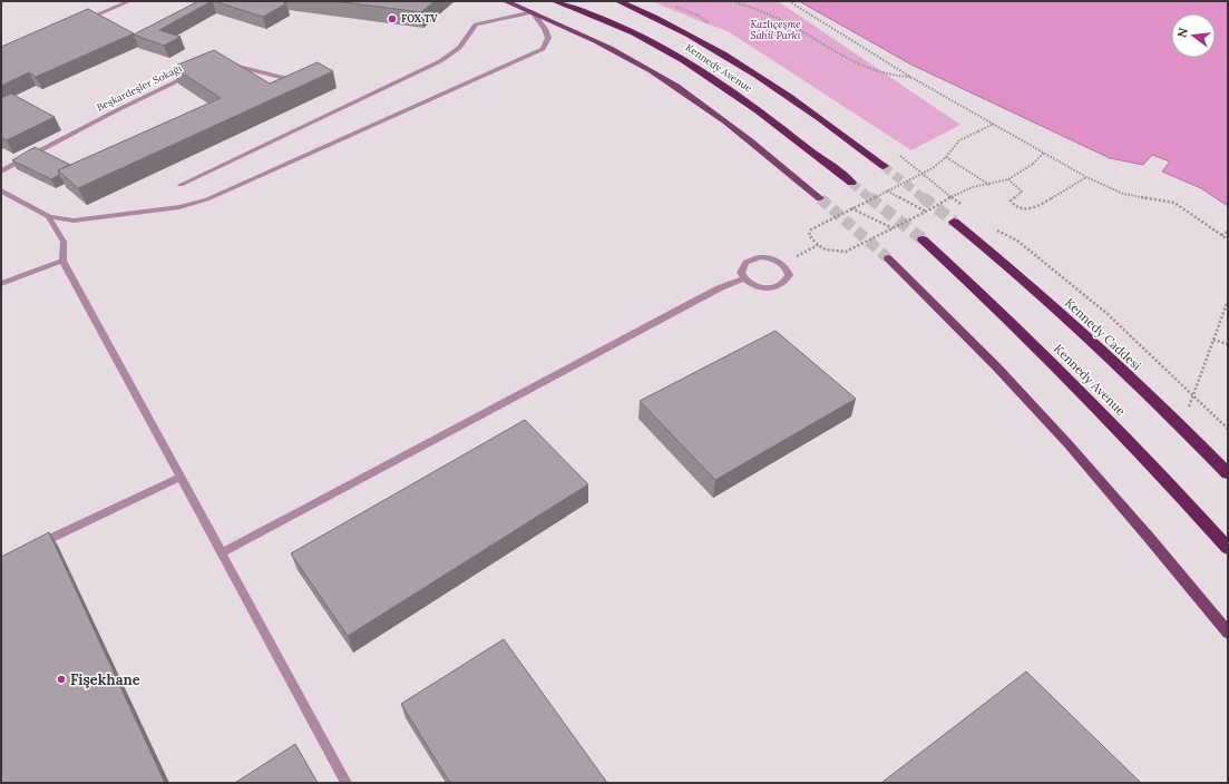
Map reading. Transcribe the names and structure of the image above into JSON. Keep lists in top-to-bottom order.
{
  "streets": {
    "highway": ["Kennedy Avenue", "Kennedy Caddesi"],
    "street": ["Beşkardeşler Sokağı"]
  },
  "parks": ["Kazlıçeşme Sahil Parkı"],
  "places": ["FOX TV", "Fişekhane"],
  "north": "left"
}
